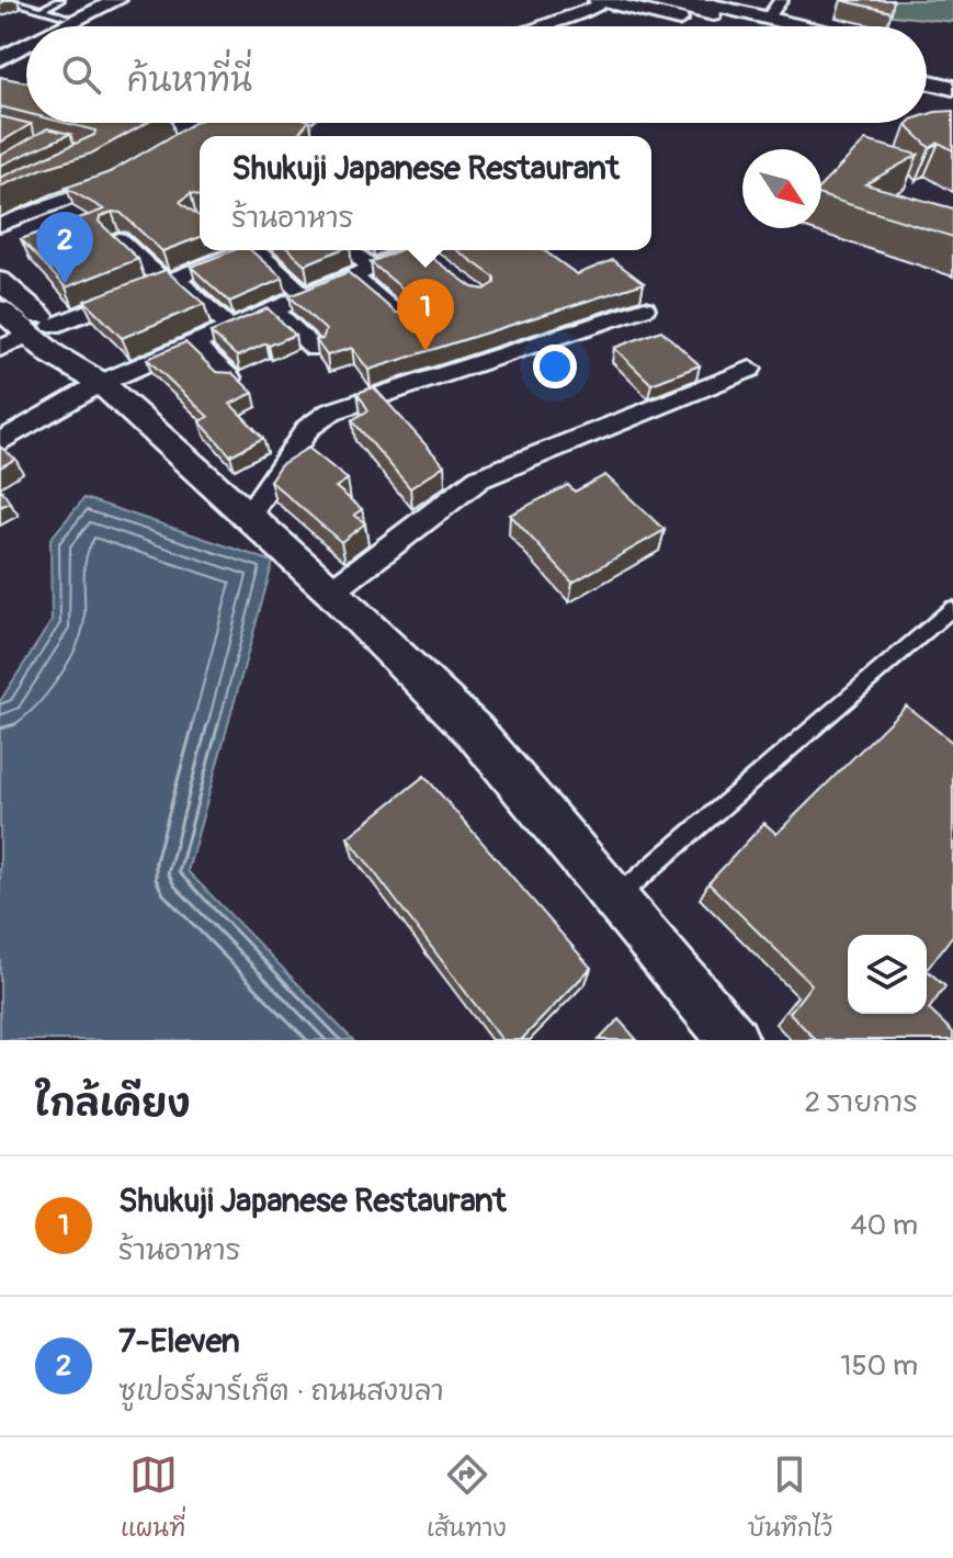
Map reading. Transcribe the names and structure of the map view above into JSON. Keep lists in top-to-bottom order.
{
  "north": "bottom right",
  "page": {
    "search": "ค้นหาที่นี่",
    "popup": ["Shukuji Japanese Restaurant", "ร้านอาหาร"],
    "pins": ["2", "1"],
    "heading": ["ใกล้เคียง", "2 รายการ"],
    "list": [
      {
        "mark": "1",
        "name": "Shukuji Japanese Restaurant",
        "note": "ร้านอาหาร",
        "value": "40 m"
      },
      {
        "mark": "2",
        "name": "7-Eleven",
        "note": "ซูเปอร์มาร์เก็ต · ถนนสงขลา",
        "value": "150 m"
      }
    ],
    "nav": ["แผนที่", "เส้นทาง", "บันทึกไว้"]
  }
}
